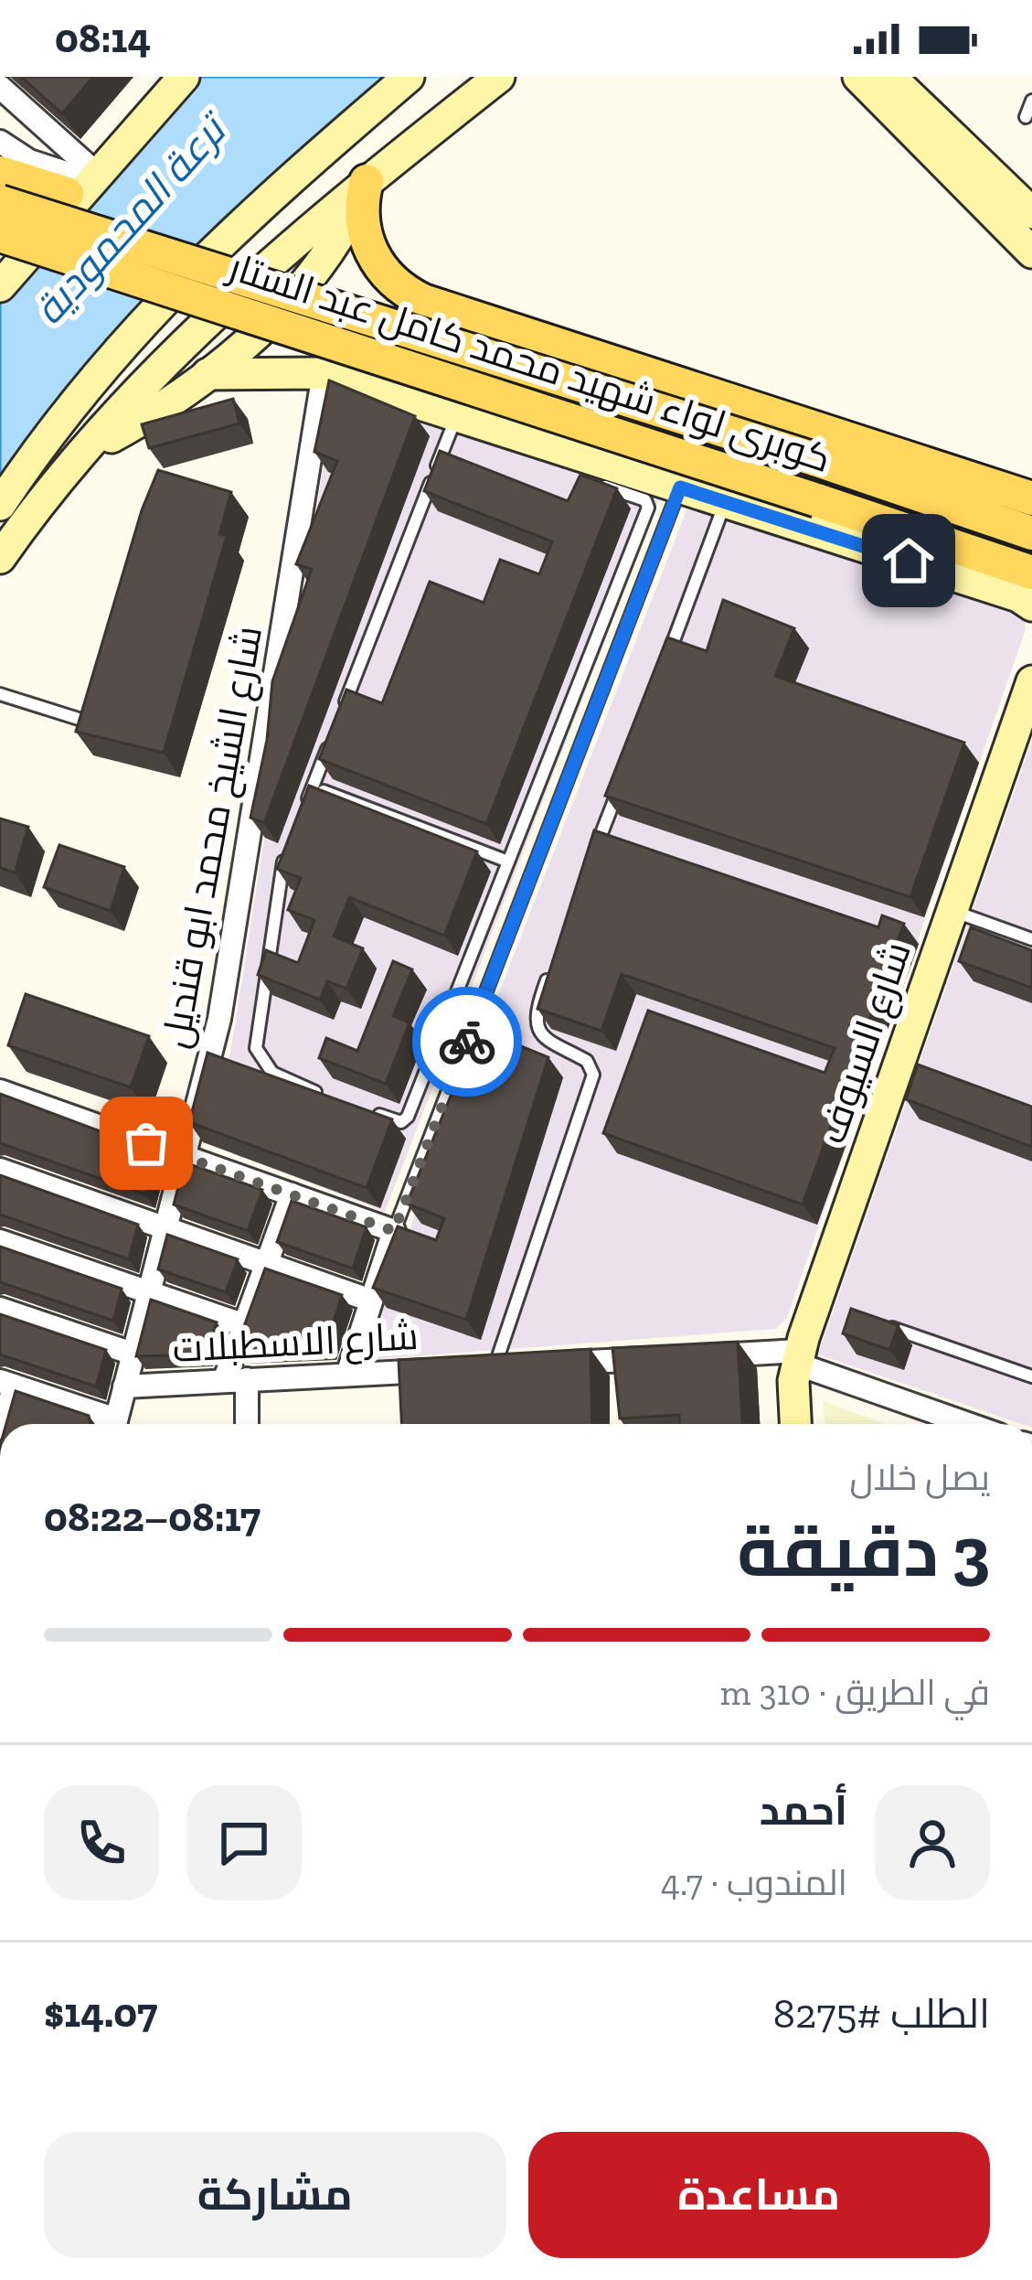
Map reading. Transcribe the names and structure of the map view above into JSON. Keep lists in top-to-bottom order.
{
  "streets": {
    "main road": ["كوبرى لواء شهيد محمد كامل عبد الستار", "شارع السيوف"],
    "street": ["شارع الشيخ محمد ابو قنديل", "شارع الاسطبلات"]
  },
  "crossings": [
    ["شارع الشيخ محمد ابو قنديل", "شارع الاسطبلات"]
  ],
  "water": ["ترعة المحمودية"],
  "page": {
    "status": "08:14",
    "heading": ["3 دقيقة", "يصل خلال", "08:17–08:22"],
    "panel": [
      "أحمد",
      "المندوب · 4.7",
      "الطلب #8275",
      "$14.07"
    ],
    "bar": "في الطريق · 310 m",
    "buttons": ["مساعدة", "مشاركة"]
  }
}
